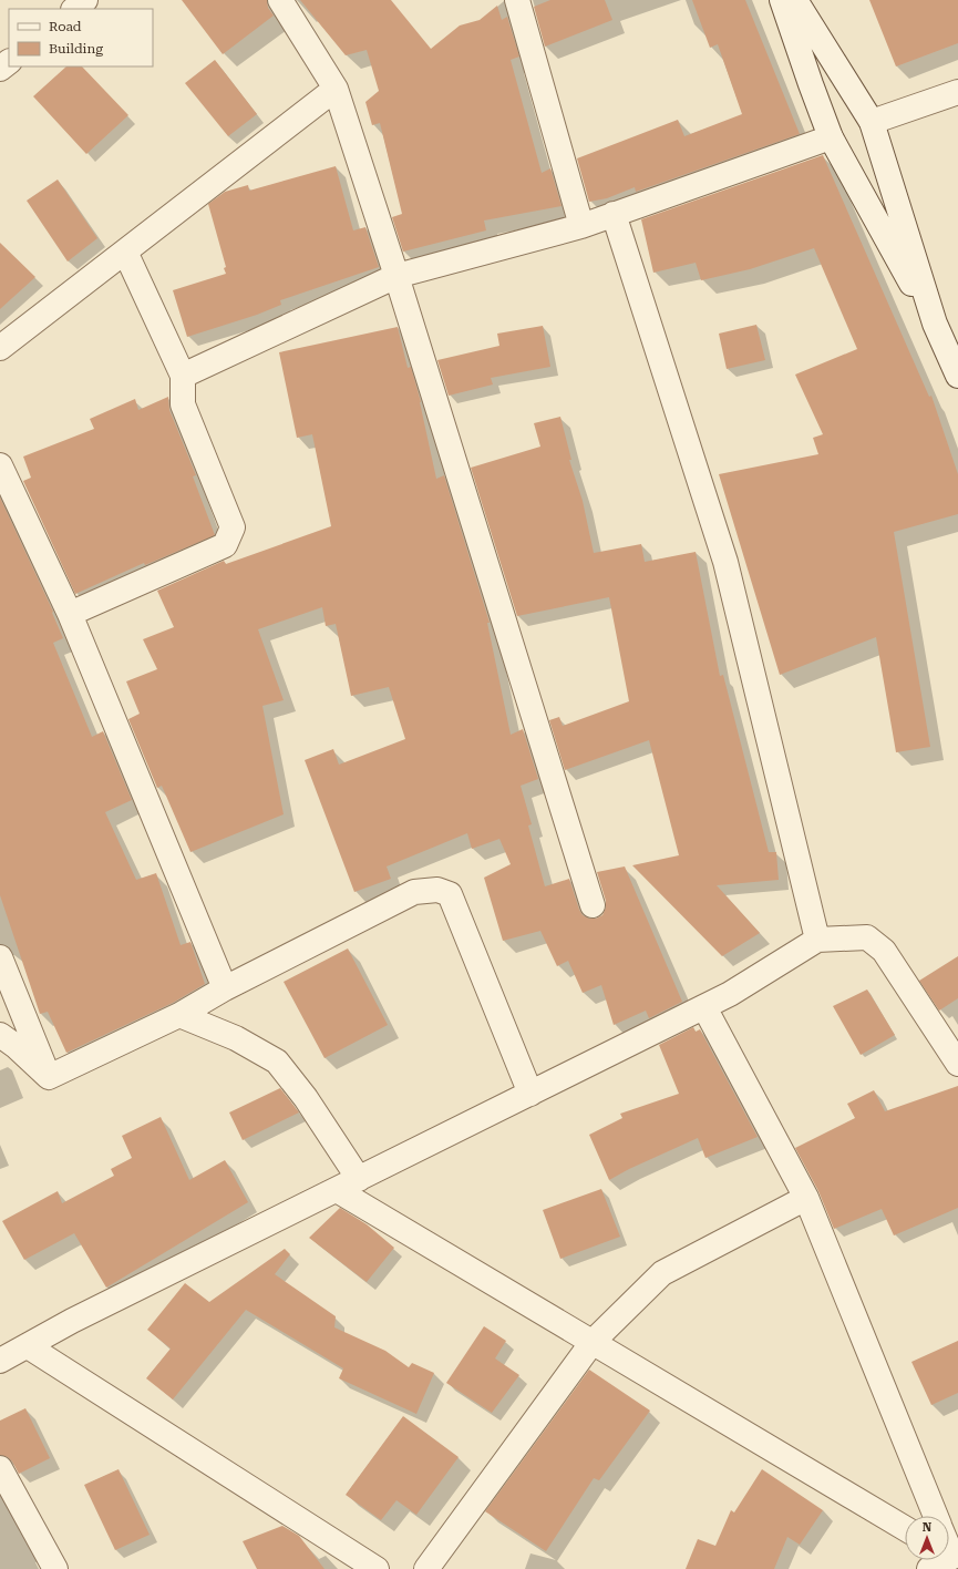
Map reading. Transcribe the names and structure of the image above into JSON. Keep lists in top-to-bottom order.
{
  "legend": ["Road", "Building"],
  "north": "top"
}
